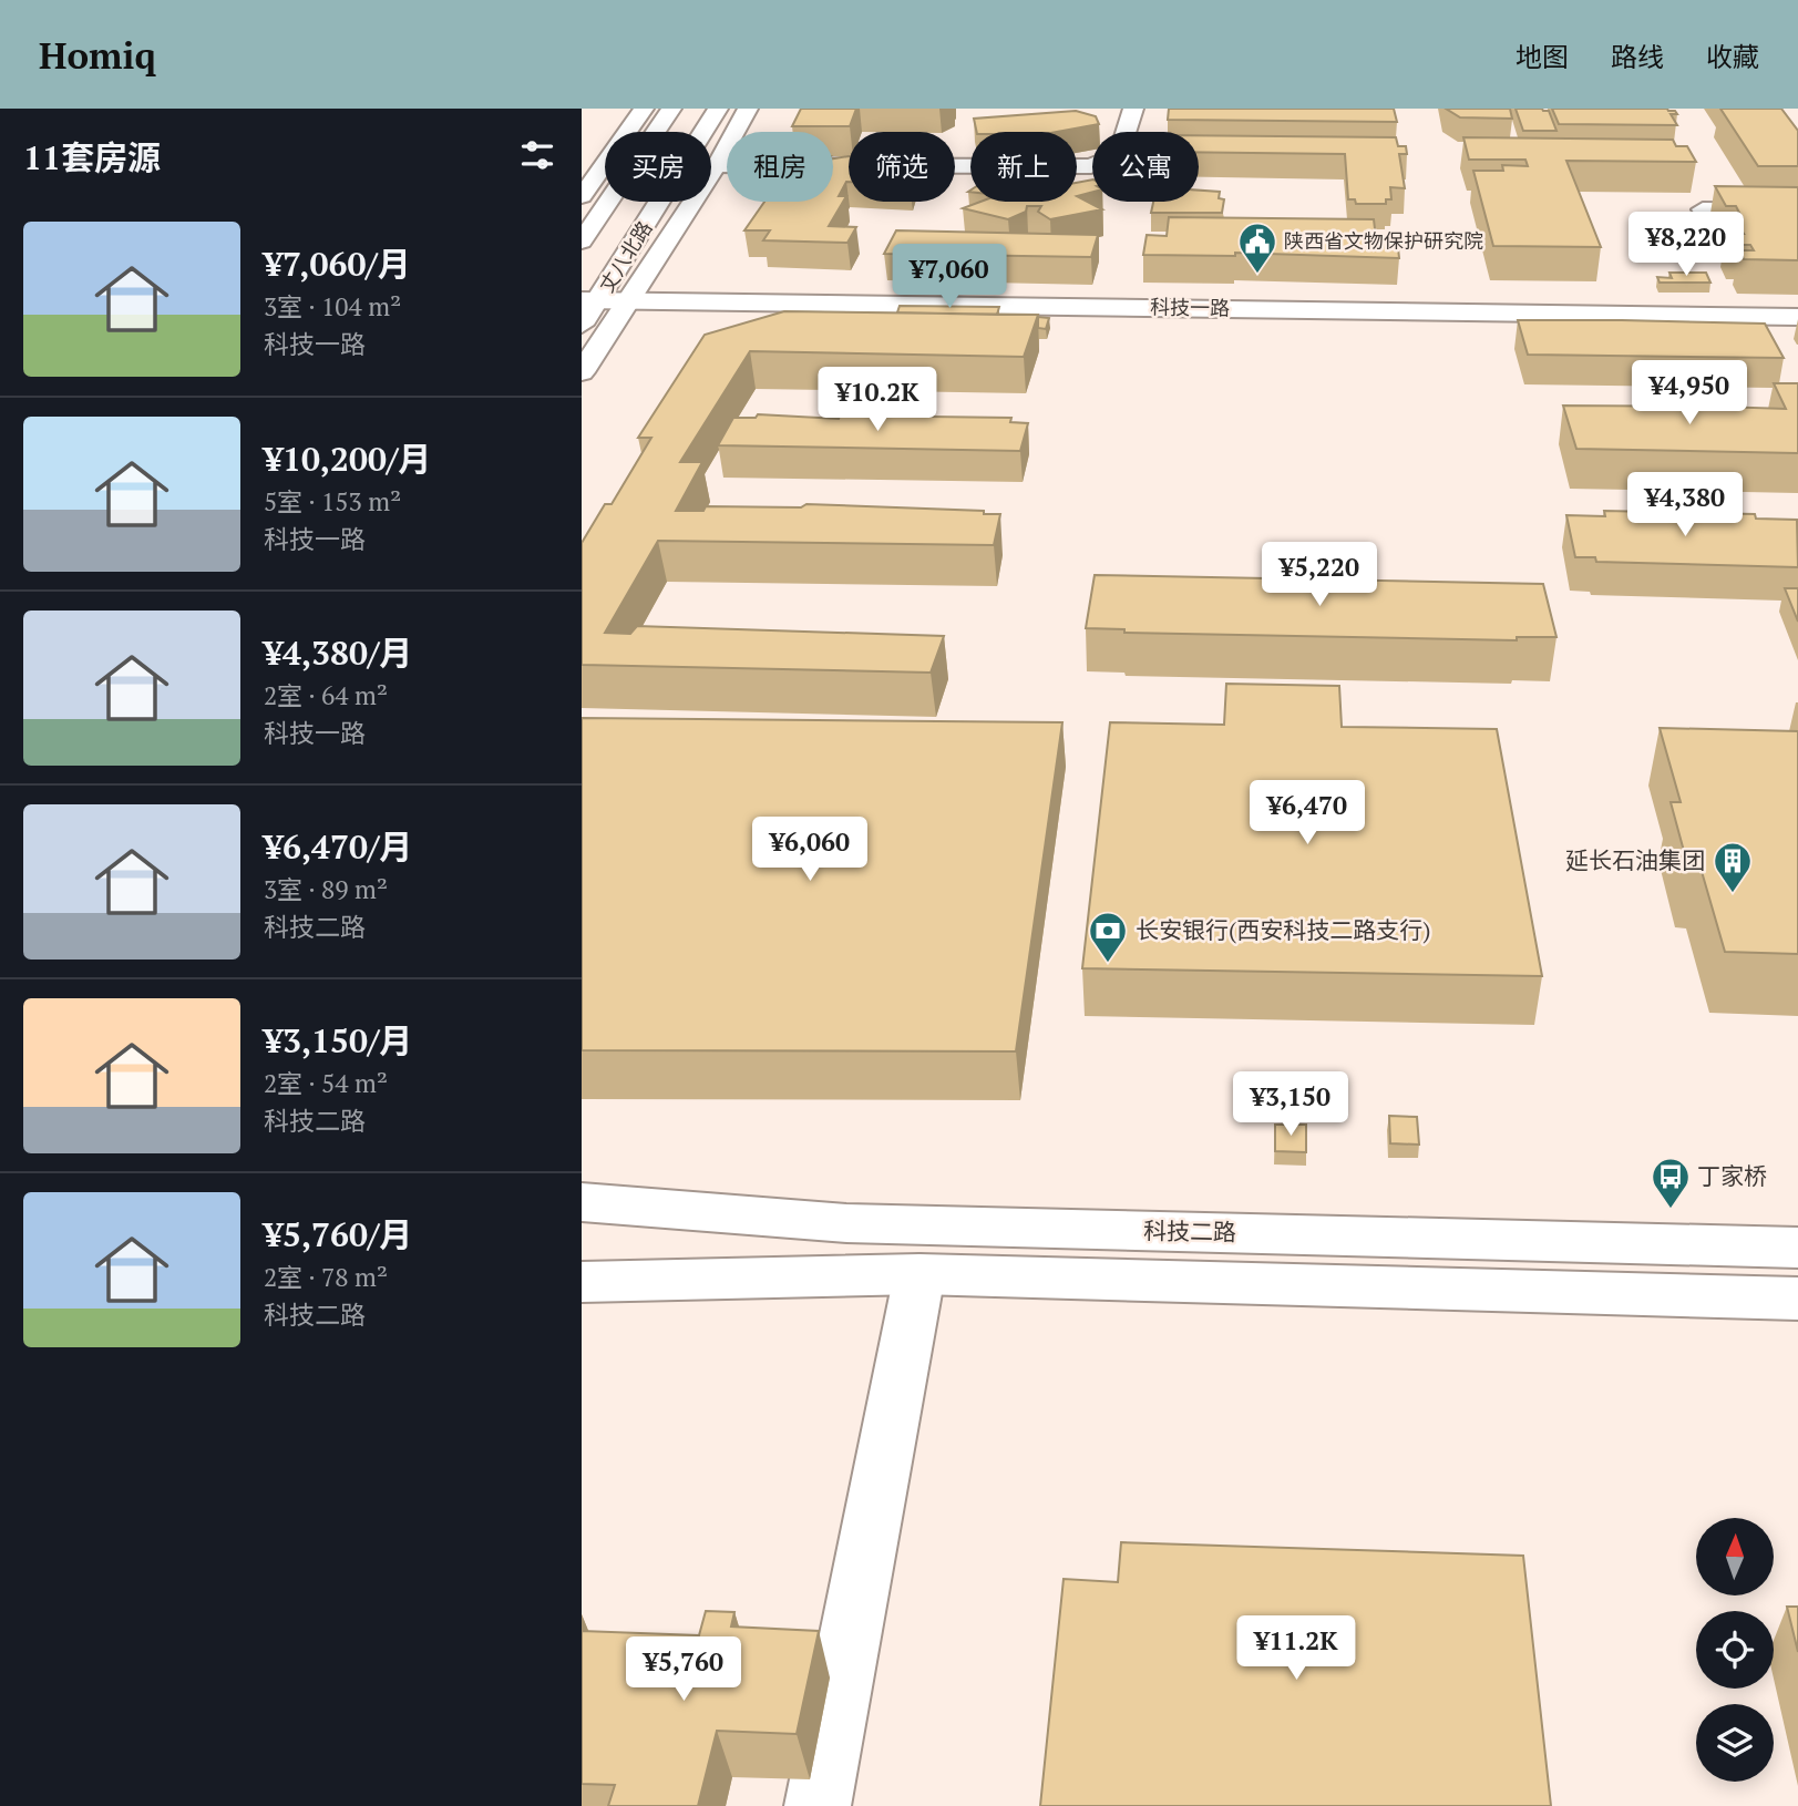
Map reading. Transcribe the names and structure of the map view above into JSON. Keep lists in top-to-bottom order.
{
  "streets": {
    "main road": ["丈八北路", "科技一路", "科技二路"]
  },
  "crossings": [
    ["丈八北路", "科技一路"]
  ],
  "places": {
    "public building": ["陕西省文物保护研究院"],
    "building": ["延长石油集团"],
    "bank": ["长安银行(西安科技二路支行)"],
    "bus stop": ["丁家桥"]
  },
  "north": "top",
  "page": {
    "header": "Homiq",
    "nav": ["地图", "路线", "收藏"],
    "heading": "11套房源",
    "chip": [
      "买房",
      "租房",
      "筛选",
      "新上",
      "公寓"
    ],
    "list": [
      {
        "name": "¥7,060/月",
        "note": "3室 · 104 m² · 科技一路"
      },
      {
        "name": "¥10,200/月",
        "note": "5室 · 153 m² · 科技一路"
      },
      {
        "name": "¥4,380/月",
        "note": "2室 · 64 m² · 科技一路"
      },
      {
        "name": "¥6,470/月",
        "note": "3室 · 89 m² · 科技二路"
      },
      {
        "name": "¥3,150/月",
        "note": "2室 · 54 m² · 科技二路"
      },
      {
        "name": "¥5,760/月",
        "note": "2室 · 78 m² · 科技二路"
      }
    ],
    "price": [
      "¥8,220",
      "¥7,060",
      "¥4,950",
      "¥10.2K",
      "¥4,380",
      "¥5,220",
      "¥6,470",
      "¥6,060",
      "¥3,150",
      "¥11.2K",
      "¥5,760"
    ]
  }
}
